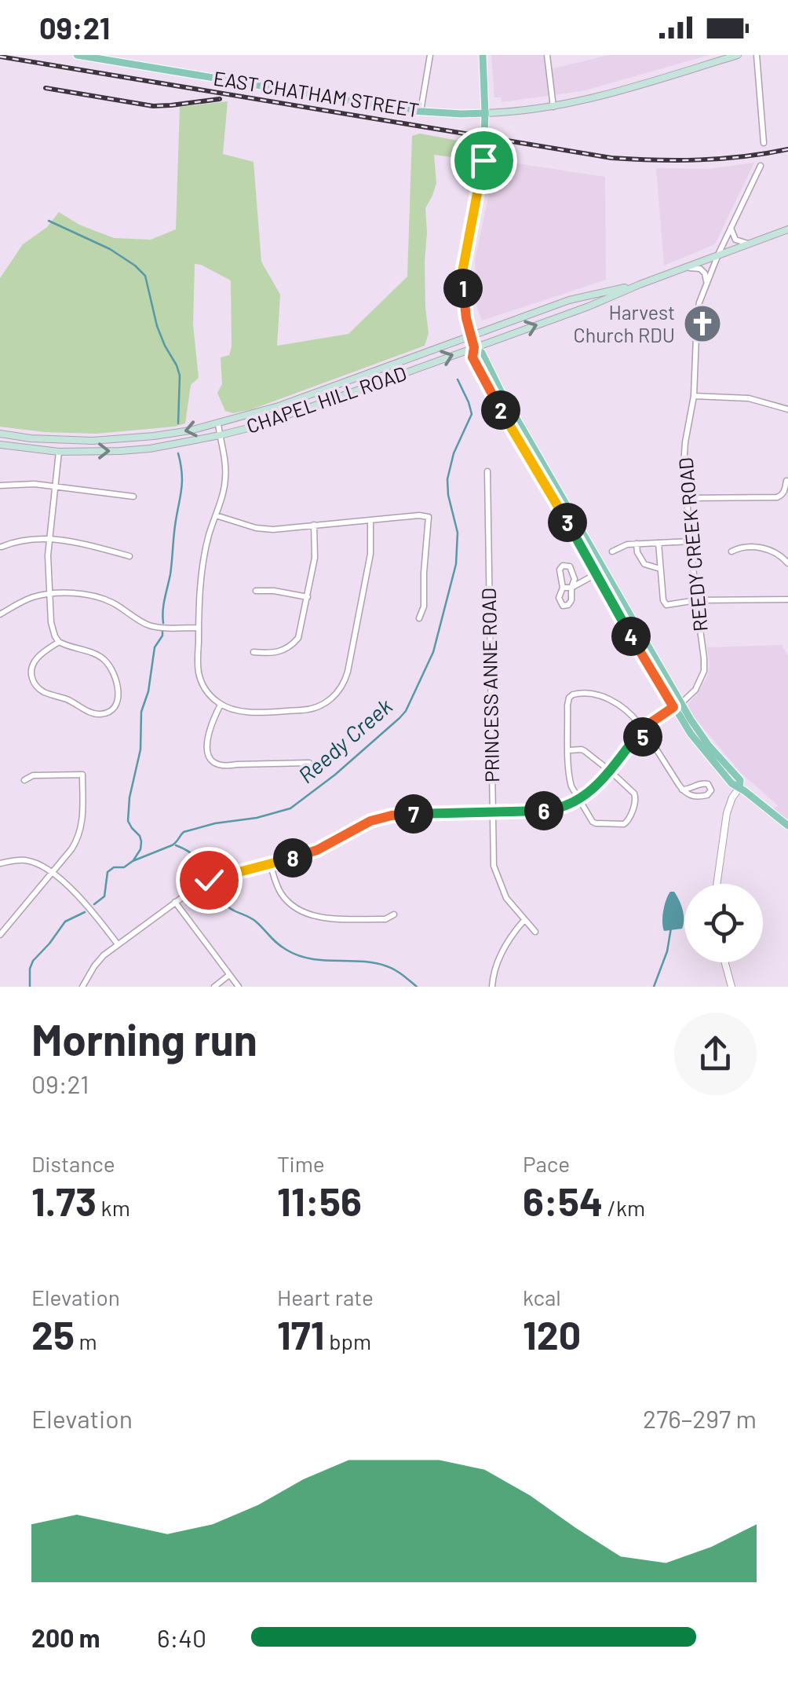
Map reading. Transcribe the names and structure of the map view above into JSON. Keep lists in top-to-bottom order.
{
  "streets": {
    "main road": ["EAST CHATHAM STREET", "CHAPEL HILL ROAD"],
    "street": ["REEDY CREEK ROAD", "PRINCESS ANNE ROAD"]
  },
  "crossings": [
    ["CHAPEL HILL ROAD", "REEDY CREEK ROAD"]
  ],
  "water": ["Reedy Creek"],
  "places": {
    "church": ["Harvest Church RDU"]
  },
  "page": {
    "status": "09:21",
    "pins": [
      "1",
      "2",
      "3",
      "4",
      "5",
      "6",
      "7",
      "8"
    ],
    "heading": ["Morning run", "09:21"],
    "stats": [
      ["Distance", "1.73 km"],
      ["Time", "11:56"],
      ["Pace", "6:54 /km"],
      ["Elevation", "25 m"],
      ["Heart rate", "171 bpm"],
      ["kcal", "120"]
    ],
    "chart": ["Elevation", "276–297 m"],
    "list": [
      {
        "name": "200 m",
        "note": "6:40"
      }
    ]
  }
}
